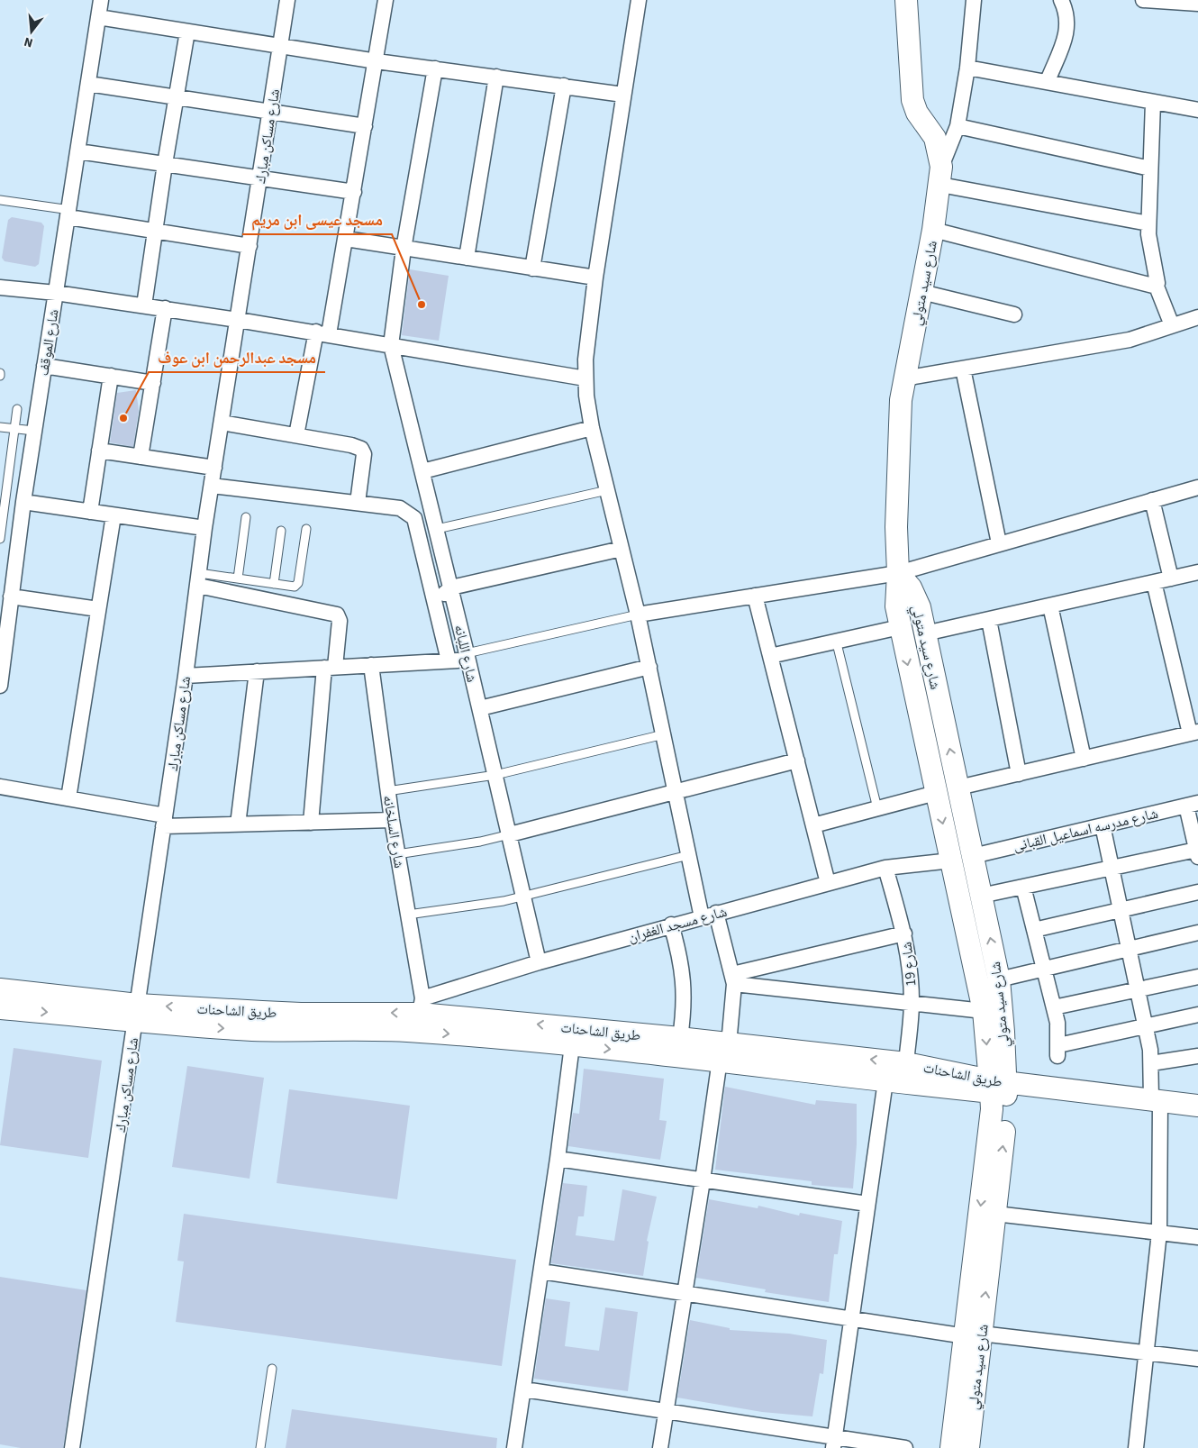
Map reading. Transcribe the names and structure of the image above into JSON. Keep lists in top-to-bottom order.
{
  "streets": {
    "street": [
      "شارع مساكن مبارك",
      "شارع سيد متولي",
      "شارع الموقف",
      "شارع اللبانه",
      "شارع مدرسه اسماعيل القبانى",
      "شارع السلخانه",
      "شارع مسجد الغفران",
      "شارع 19",
      "طريق الشاحنات"
    ]
  },
  "crossings": [
    ["شارع مساكن مبارك", "طريق الشاحنات"],
    ["شارع سيد متولي", "شارع مدرسه اسماعيل القبانى"],
    ["شارع سيد متولي", "شارع مسجد الغفران"],
    ["شارع سيد متولي", "طريق الشاحنات"],
    ["شارع اللبانه", "شارع مسجد الغفران"],
    ["شارع السلخانه", "شارع مسجد الغفران"],
    ["شارع السلخانه", "طريق الشاحنات"],
    ["شارع مسجد الغفران", "شارع 19"],
    ["شارع مسجد الغفران", "طريق الشاحنات"],
    ["شارع 19", "طريق الشاحنات"]
  ],
  "places": ["مسجد عيسى ابن مريم", "مسجد عبدالرحمن ابن عوف"],
  "north": "bottom"
}
